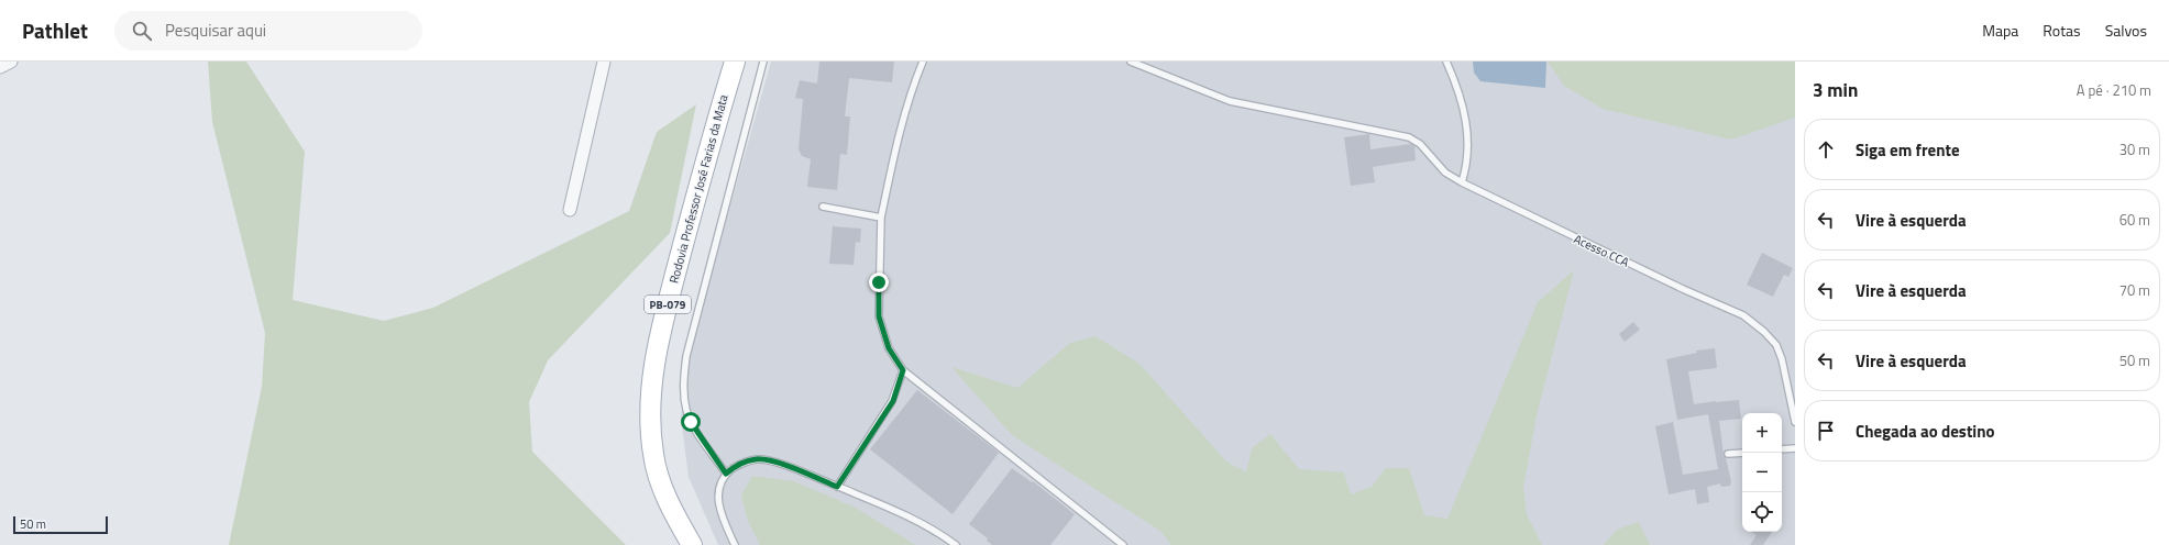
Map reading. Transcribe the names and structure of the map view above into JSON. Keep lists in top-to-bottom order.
{
  "streets": {
    "main road": ["Rodovia Professor José Farias da Mata", "PB-079"],
    "lane": ["Acesso CCA"]
  },
  "scale_bar": "50 m",
  "page": {
    "header": "Pathlet",
    "search": "Pesquisar aqui",
    "nav": ["Mapa", "Rotas", "Salvos"],
    "heading": ["3 min", "A pé · 210 m"],
    "list": [
      ["Siga em frente", "30 m"],
      ["Vire à esquerda", "60 m"],
      ["Vire à esquerda", "70 m"],
      ["Vire à esquerda", "50 m"],
      "Chegada ao destino"
    ],
    "map_buttons": ["+", "−"],
    "scale": "50 m"
  }
}
